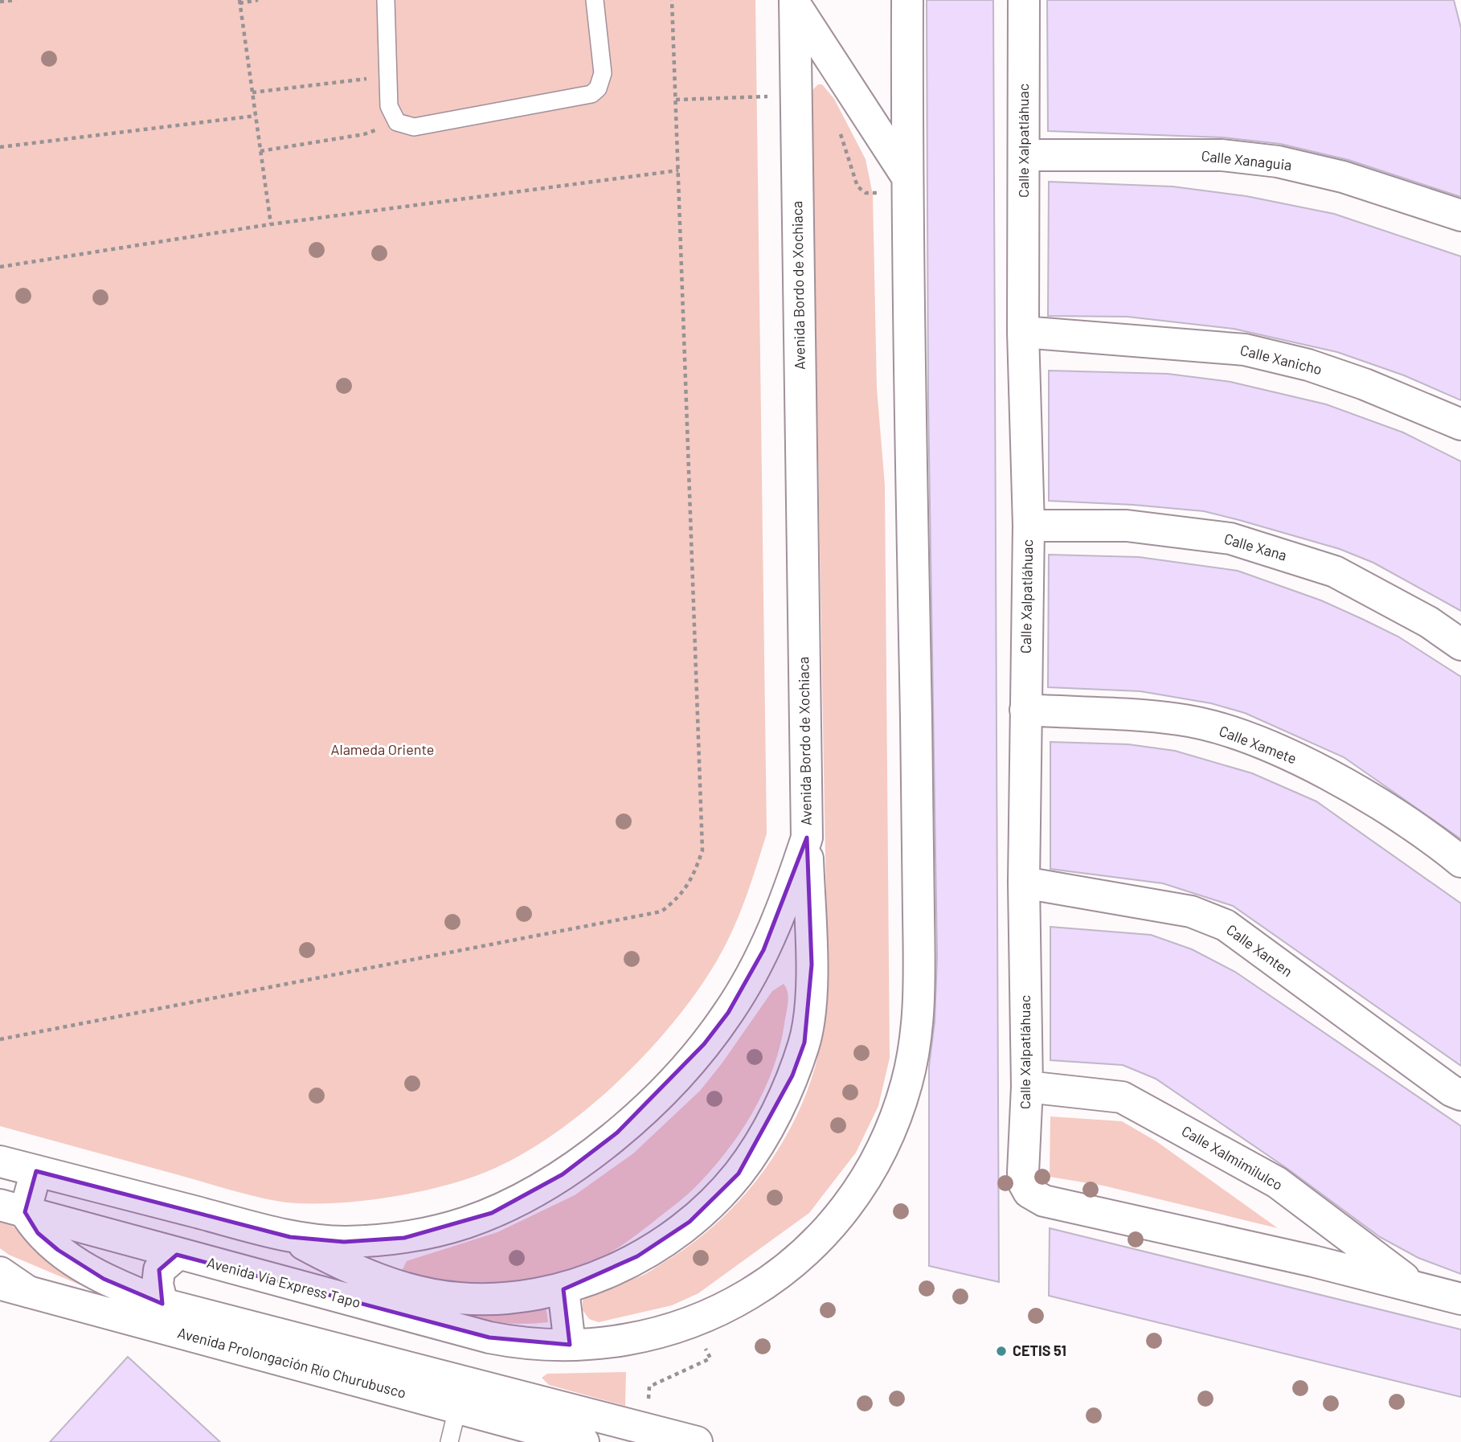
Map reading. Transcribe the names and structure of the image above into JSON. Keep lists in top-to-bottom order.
{
  "streets": {
    "street": [
      "Calle Xalpatláhuac",
      "Calle Xanaguia",
      "Avenida Bordo de Xochiaca",
      "Calle Xanicho",
      "Calle Xana",
      "Calle Xamete",
      "Calle Xanten",
      "Calle Xalmimilulco",
      "Avenida Vía Express Tapo",
      "Avenida Prolongación Río Churubusco"
    ]
  },
  "crossings": [
    ["Calle Xalpatláhuac", "Calle Xanaguia"],
    ["Calle Xalpatláhuac", "Calle Xanicho"],
    ["Calle Xalpatláhuac", "Calle Xana"],
    ["Calle Xalpatláhuac", "Calle Xamete"],
    ["Calle Xalpatláhuac", "Calle Xanten"],
    ["Calle Xalpatláhuac", "Calle Xalmimilulco"],
    ["Avenida Vía Express Tapo", "Avenida Prolongación Río Churubusco"]
  ],
  "parks": ["Alameda Oriente"],
  "places": ["CETIS 51"]
}
